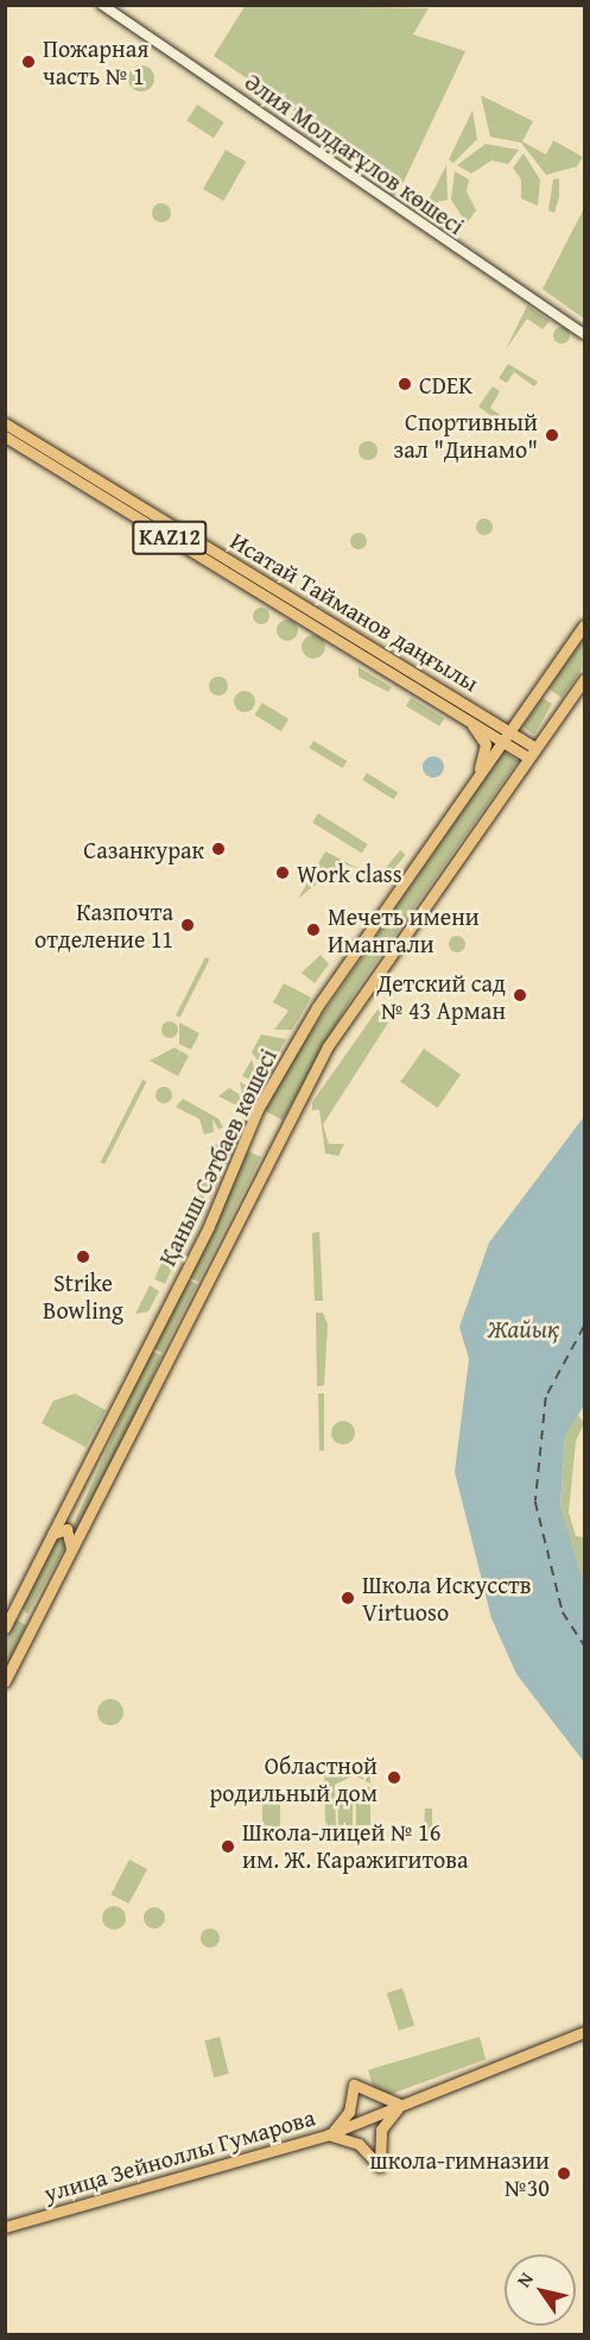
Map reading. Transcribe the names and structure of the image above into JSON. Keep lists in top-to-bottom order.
{
  "streets": {
    "main road": [
      "Әлия Молдағұлов көшесі",
      "KAZ12",
      "Исатай Тайманов даңғылы",
      "Қаныш Сәтбаев көшесі",
      "улица Зейноллы Гумарова"
    ]
  },
  "crossings": [
    ["Исатай Тайманов даңғылы", "Қаныш Сәтбаев көшесі"]
  ],
  "water": ["Жайық"],
  "places": [
    "Пожарная часть № 1",
    "CDEK",
    "Спортивный зал \"Динамо\"",
    "Сазанкурак",
    "Work class",
    "Казпочта отделение 11",
    "Мечеть имени Имангали",
    "Детский сад № 43 Арман",
    "Strike Bowling",
    "Школа Искусств Virtuoso",
    "Областной родильный дом",
    "Школа-лицей № 16 им. Ж. Каражигитова",
    "школа-гимназии №30"
  ],
  "north": "top left"
}
